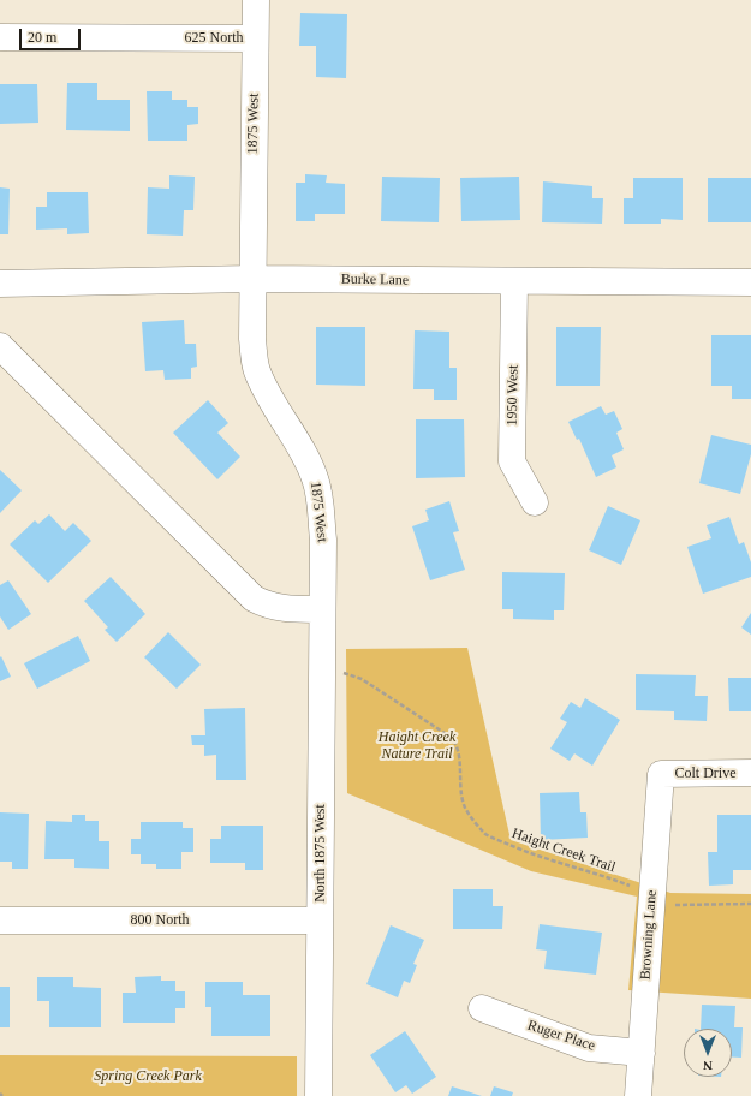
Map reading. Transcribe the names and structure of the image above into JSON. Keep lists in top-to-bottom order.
{
  "streets": {
    "street": [
      "625 North",
      "1875 West",
      "Burke Lane",
      "1950 West",
      "Colt Drive",
      "North 1875 West",
      "800 North",
      "Browning Lane",
      "Ruger Place"
    ],
    "path": ["Haight Creek Trail"]
  },
  "crossings": [
    ["625 North", "1875 West"],
    ["1875 West", "Burke Lane"],
    ["1875 West", "North 1875 West"],
    ["Burke Lane", "1950 West"],
    ["Colt Drive", "Browning Lane"],
    ["North 1875 West", "800 North"],
    ["Browning Lane", "Ruger Place"]
  ],
  "parks": ["Haight Creek Nature Trail", "Spring Creek Park"],
  "scale_bar": "20 m",
  "north": "bottom"
}
